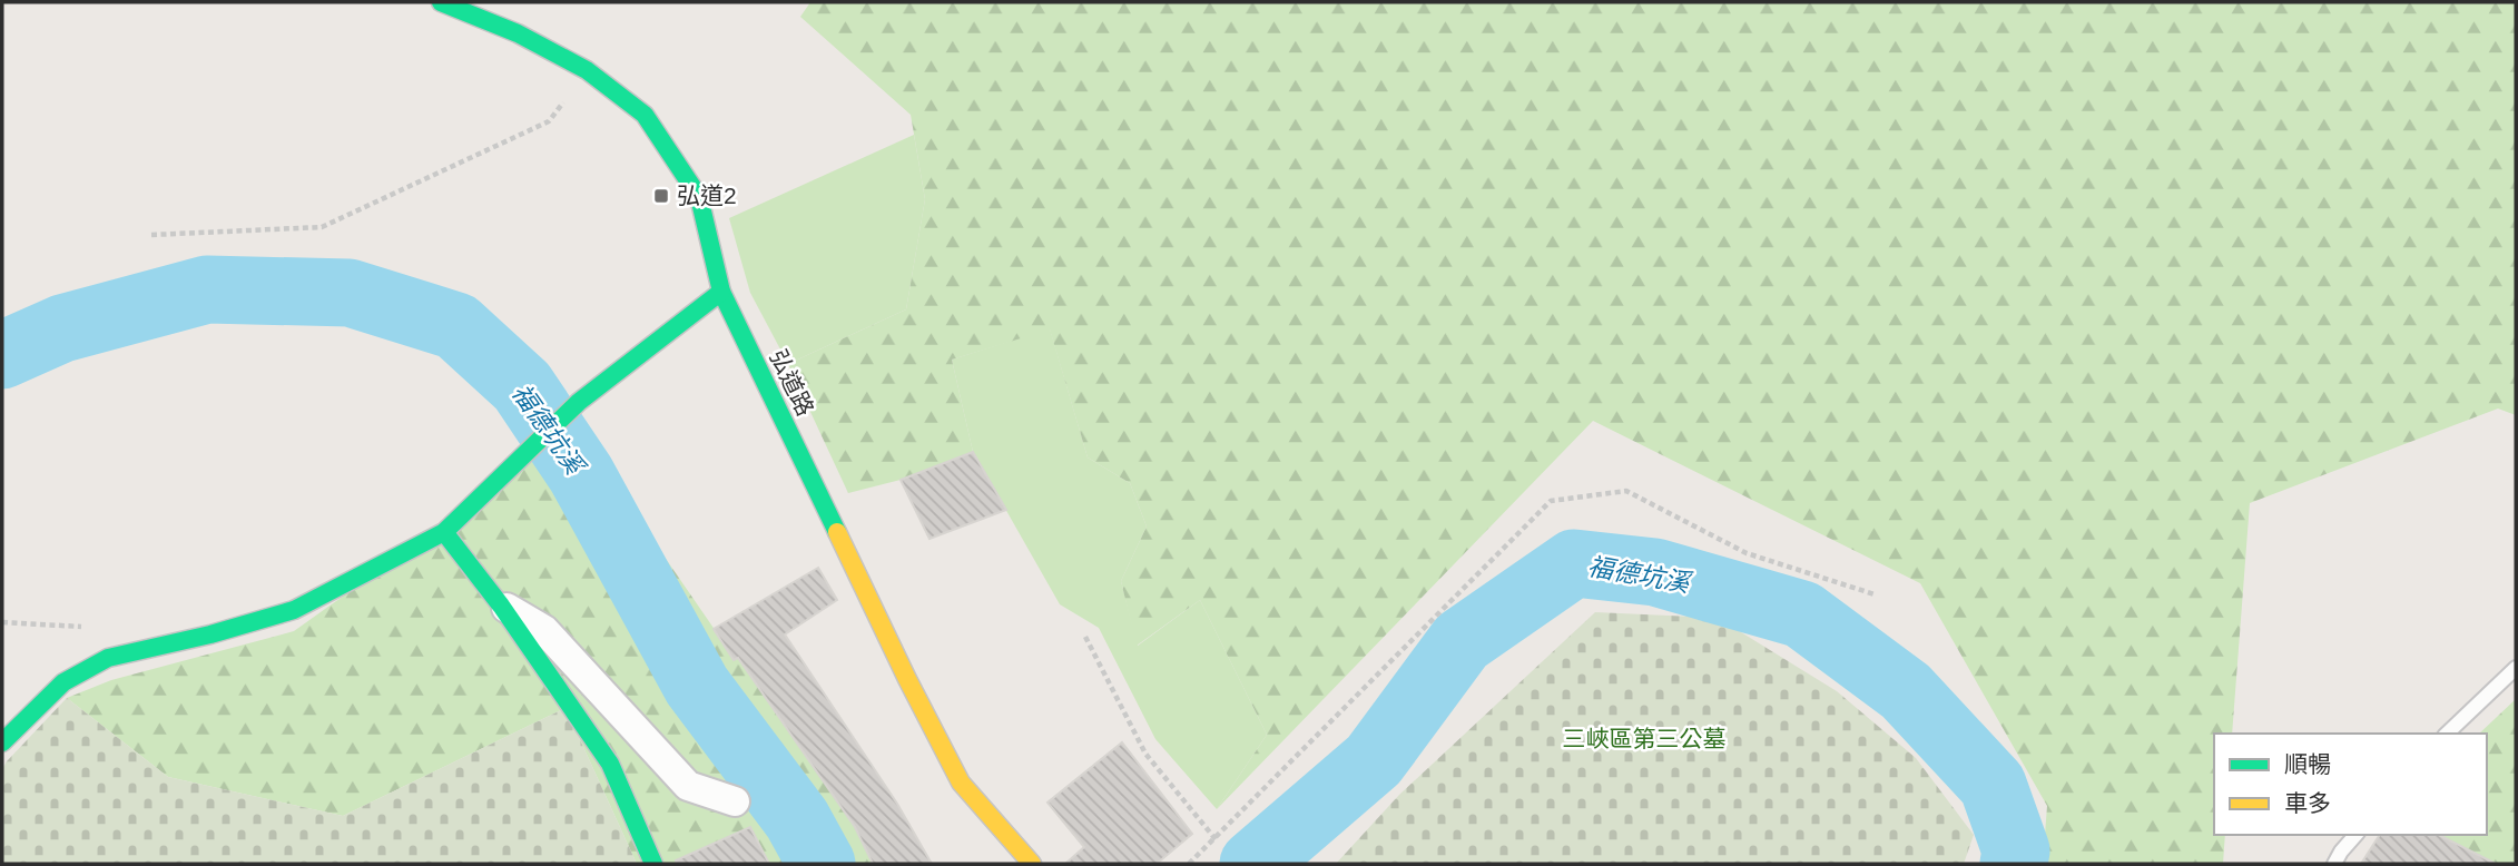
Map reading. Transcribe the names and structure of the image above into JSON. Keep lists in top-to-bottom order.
{
  "streets": {
    "street": ["弘道路"]
  },
  "water": ["福德坑溪"],
  "parks": ["三峽區第三公墓"],
  "places": {
    "transit": ["弘道2"]
  },
  "legend": ["順暢", "車多"]
}
